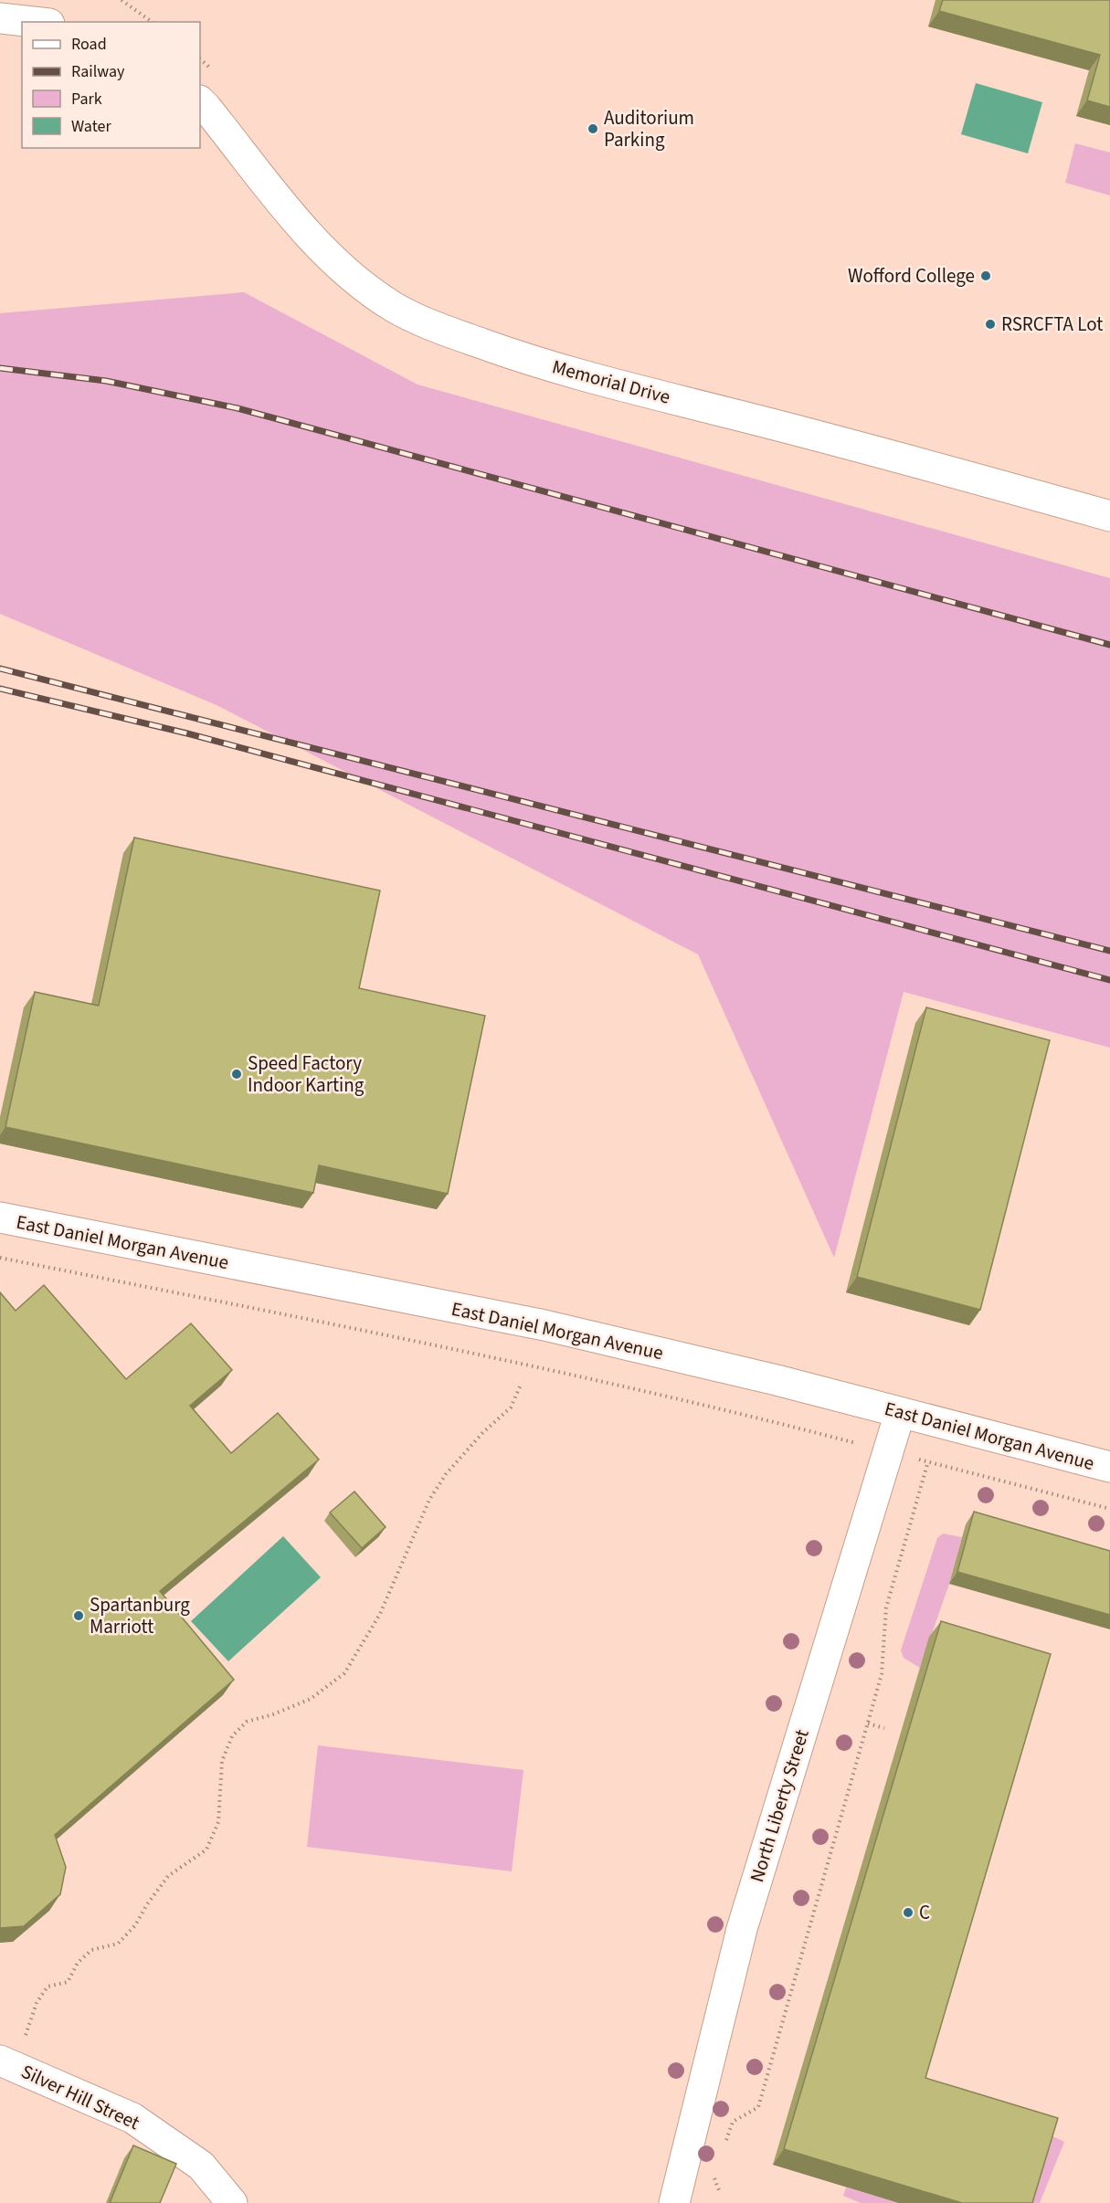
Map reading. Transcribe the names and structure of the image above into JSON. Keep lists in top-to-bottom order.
{
  "streets": {
    "street": [
      "Memorial Drive",
      "East Daniel Morgan Avenue",
      "North Liberty Street",
      "Silver Hill Street"
    ]
  },
  "crossings": [
    ["East Daniel Morgan Avenue", "North Liberty Street"]
  ],
  "places": [
    "Auditorium Parking",
    "Wofford College",
    "RSRCFTA Lot",
    "Speed Factory Indoor Karting",
    "Spartanburg Marriott",
    "C"
  ],
  "legend": [
    "Road",
    "Railway",
    "Park",
    "Water"
  ]
}
